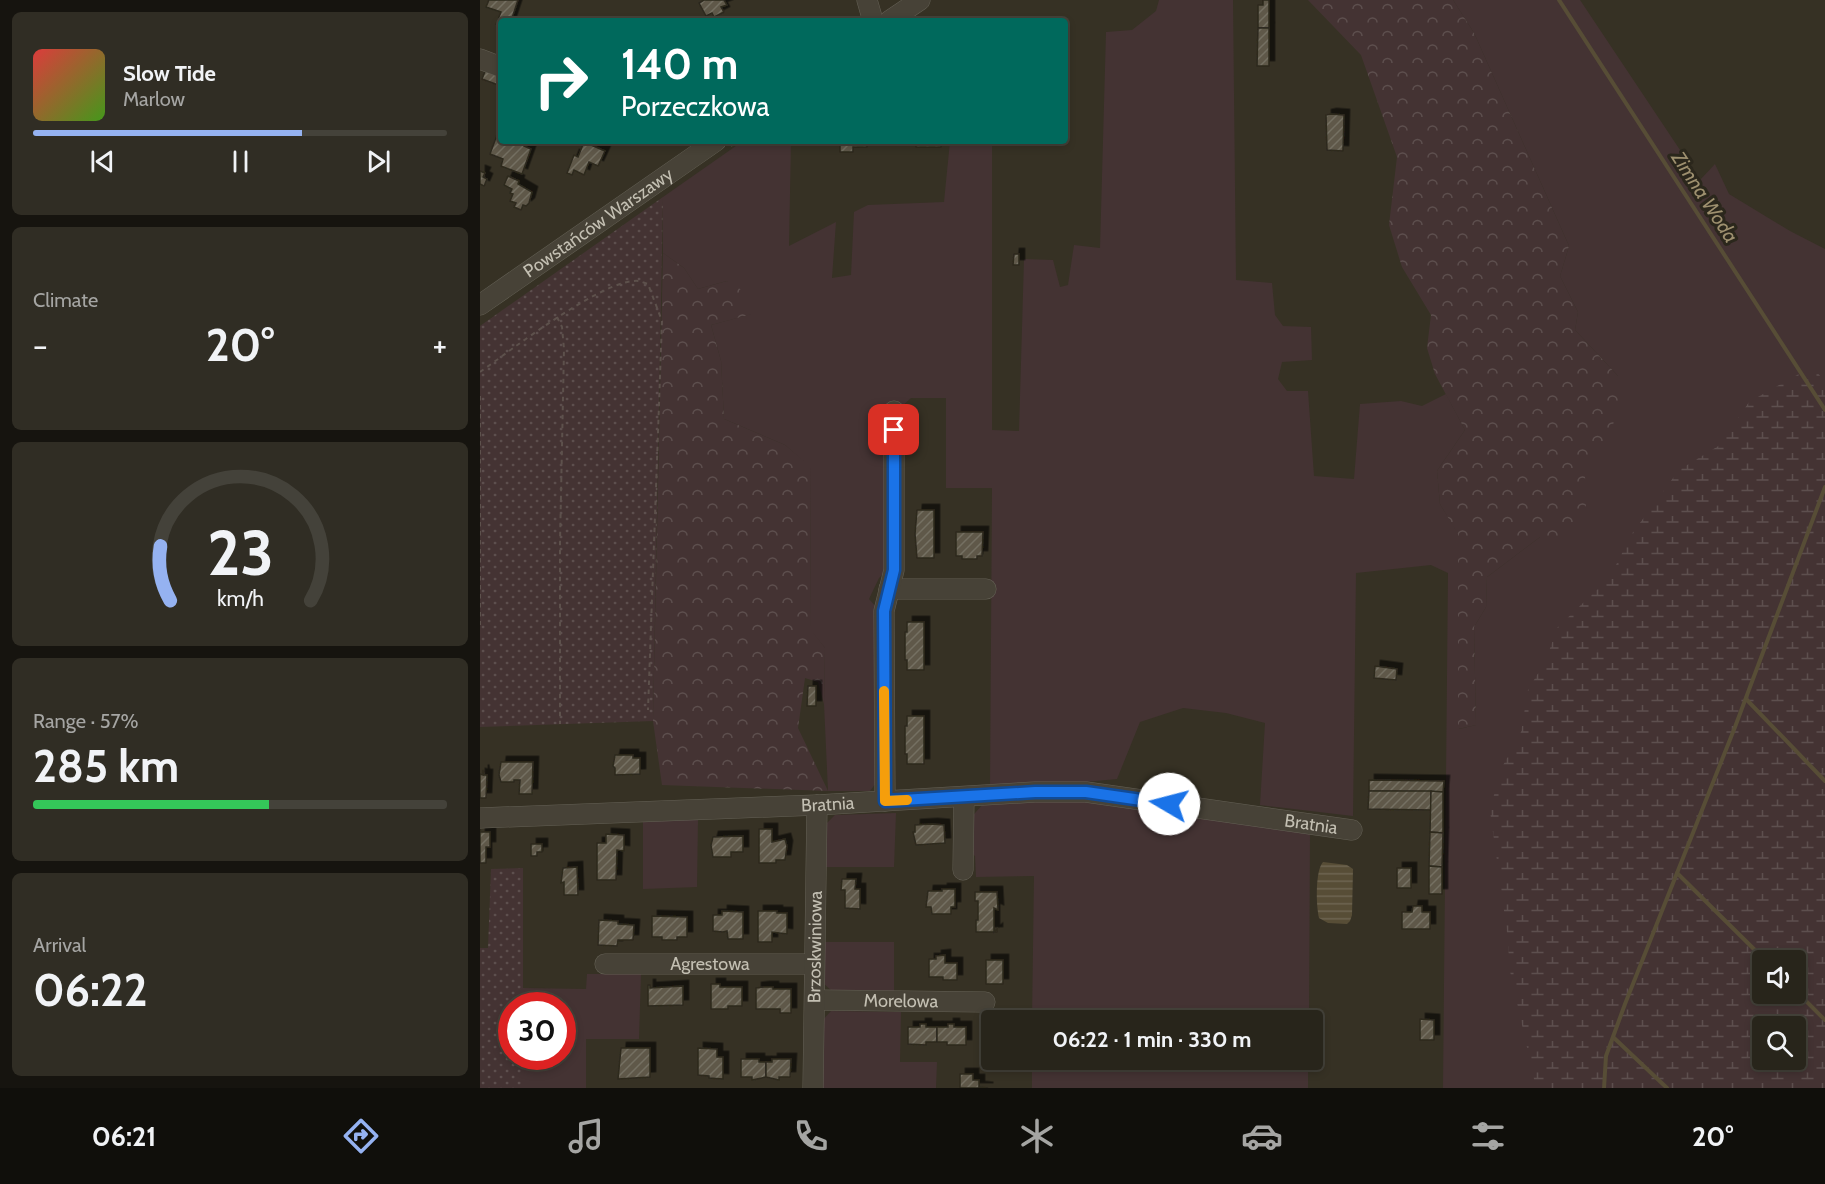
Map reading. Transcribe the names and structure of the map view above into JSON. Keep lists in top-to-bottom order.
{
  "streets": {
    "street": [
      "Powstańców Warszawy",
      "Bratnia",
      "Brzoskwiniowa",
      "Agrestowa",
      "Morelowa"
    ]
  },
  "crossings": [
    ["Bratnia", "Brzoskwiniowa"],
    ["Brzoskwiniowa", "Agrestowa"],
    ["Brzoskwiniowa", "Morelowa"]
  ],
  "water": ["Zimna Woda"],
  "page": {
    "turn": ["140 m", "Porzeczkowa"],
    "song": ["Slow Tide", "Marlow"],
    "tile": [
      "Climate",
      ["Range · 57%", "285 km"],
      ["Arrival", "06:22"]
    ],
    "heat": ["−", "20°", "+"],
    "limit": "30",
    "trip": "06:22 · 1 min · 330 m",
    "tabs": ["06:21", "20°"],
    "gauge": ["23", "km/h"]
  }
}
